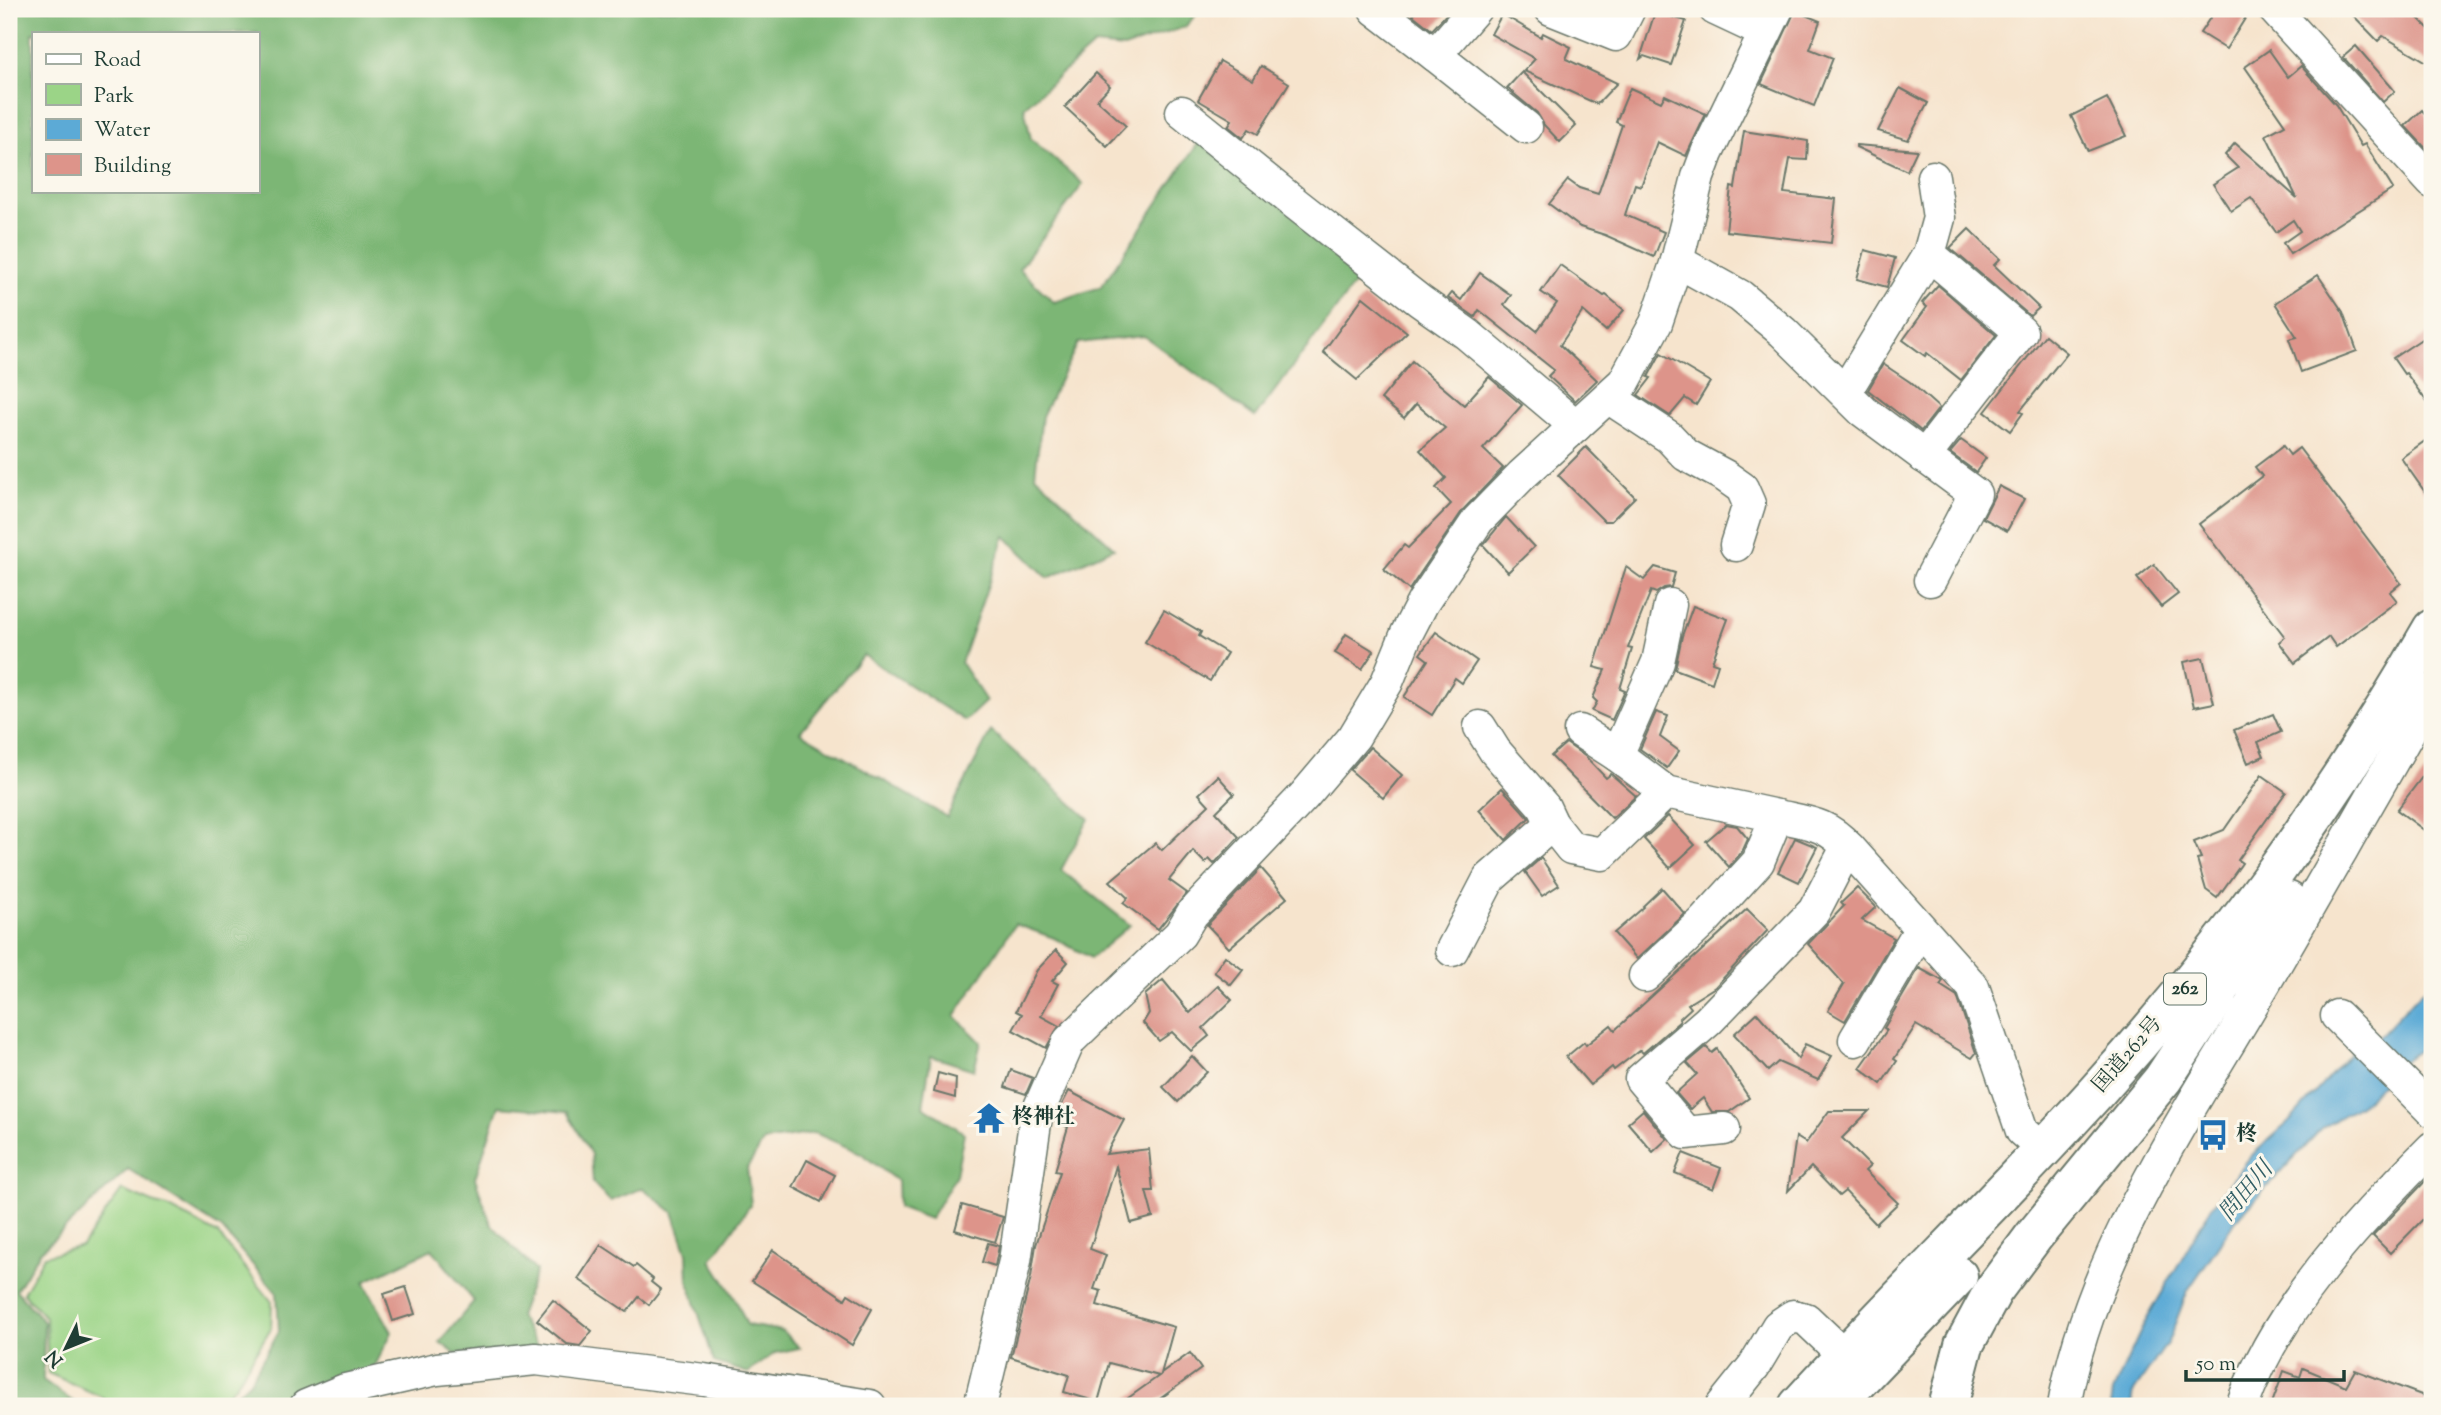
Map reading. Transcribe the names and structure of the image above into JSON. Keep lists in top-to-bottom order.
{
  "streets": {
    "highway": ["262", "国道262号"]
  },
  "water": ["問田川"],
  "places": {
    "temple": ["柊神社"],
    "bus stop": ["柊"]
  },
  "legend": [
    "Road",
    "Park",
    "Water",
    "Building"
  ],
  "scale_bar": "50 m",
  "north": "bottom left"
}
